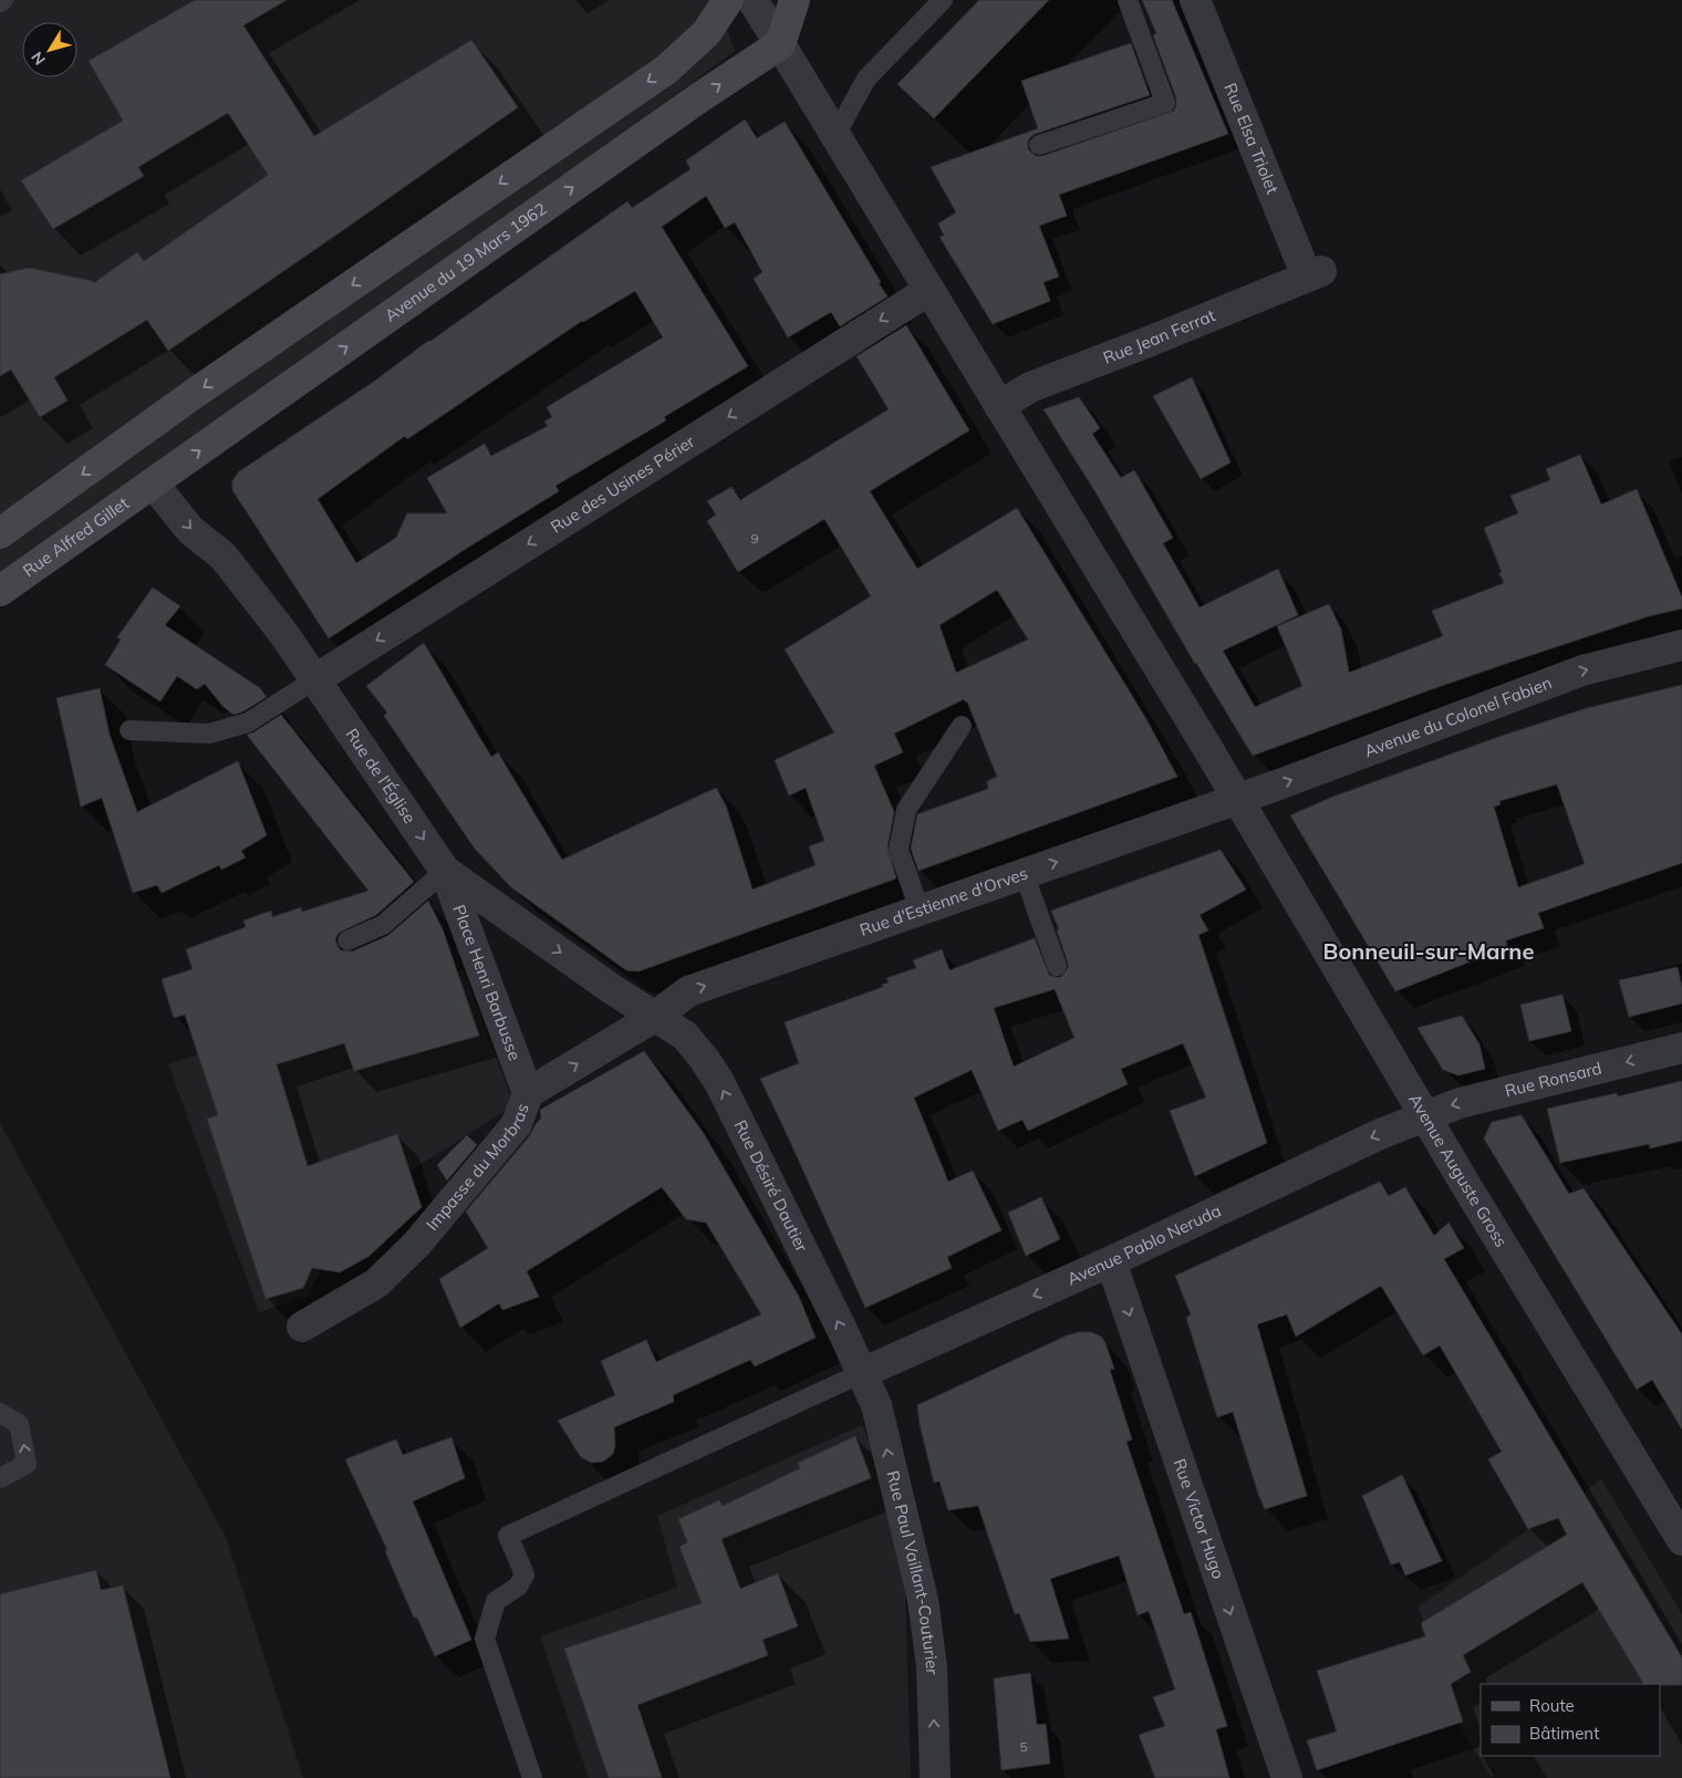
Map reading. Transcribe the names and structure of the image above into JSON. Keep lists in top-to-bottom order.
{
  "streets": {
    "main road": ["Avenue du 19 Mars 1962", "Rue Alfred Gillet"],
    "street": [
      "Rue Elsa Triolet",
      "Rue Jean Ferrat",
      "Rue des Usines Périer",
      "Avenue du Colonel Fabien",
      "Rue de l'Église",
      "Rue d'Estienne d'Orves",
      "Place Henri Barbusse",
      "Rue Ronsard",
      "Impasse du Morbras",
      "Avenue Auguste Gross",
      "Rue Désiré Dautier",
      "Avenue Pablo Neruda",
      "Rue Victor Hugo",
      "Rue Paul Vaillant-Couturier"
    ]
  },
  "crossings": [
    ["Rue Elsa Triolet", "Rue Jean Ferrat"],
    ["Avenue du 19 Mars 1962", "Rue Alfred Gillet"],
    ["Avenue du 19 Mars 1962", "Rue de l'Église"],
    ["Avenue du 19 Mars 1962", "Avenue Auguste Gross"],
    ["Rue Jean Ferrat", "Avenue Auguste Gross"],
    ["Rue des Usines Périer", "Rue de l'Église"],
    ["Rue des Usines Périer", "Avenue Auguste Gross"],
    ["Rue Alfred Gillet", "Rue de l'Église"],
    ["Avenue du Colonel Fabien", "Rue d'Estienne d'Orves"],
    ["Avenue du Colonel Fabien", "Avenue Auguste Gross"],
    ["Rue de l'Église", "Rue d'Estienne d'Orves"],
    ["Rue de l'Église", "Place Henri Barbusse"],
    ["Rue de l'Église", "Impasse du Morbras"],
    ["Rue de l'Église", "Rue Désiré Dautier"],
    ["Rue d'Estienne d'Orves", "Impasse du Morbras"],
    ["Rue d'Estienne d'Orves", "Avenue Auguste Gross"],
    ["Rue d'Estienne d'Orves", "Rue Désiré Dautier"],
    ["Place Henri Barbusse", "Impasse du Morbras"],
    ["Rue Ronsard", "Avenue Auguste Gross"],
    ["Rue Ronsard", "Avenue Pablo Neruda"],
    ["Impasse du Morbras", "Rue Désiré Dautier"],
    ["Avenue Auguste Gross", "Avenue Pablo Neruda"],
    ["Rue Désiré Dautier", "Avenue Pablo Neruda"],
    ["Rue Désiré Dautier", "Rue Paul Vaillant-Couturier"],
    ["Avenue Pablo Neruda", "Rue Victor Hugo"],
    ["Avenue Pablo Neruda", "Rue Paul Vaillant-Couturier"]
  ],
  "one_way": [
    "Rue des Usines Périer",
    "Avenue du Colonel Fabien",
    "Rue de l'Église",
    "Rue d'Estienne d'Orves",
    "Rue Ronsard",
    "Rue Désiré Dautier",
    "Avenue Pablo Neruda",
    "Rue Victor Hugo",
    "Rue Paul Vaillant-Couturier"
  ],
  "districts": ["Bonneuil-sur-Marne"],
  "house_numbers": ["9", "5"],
  "legend": ["Route", "Bâtiment"],
  "north": "bottom left"
}
